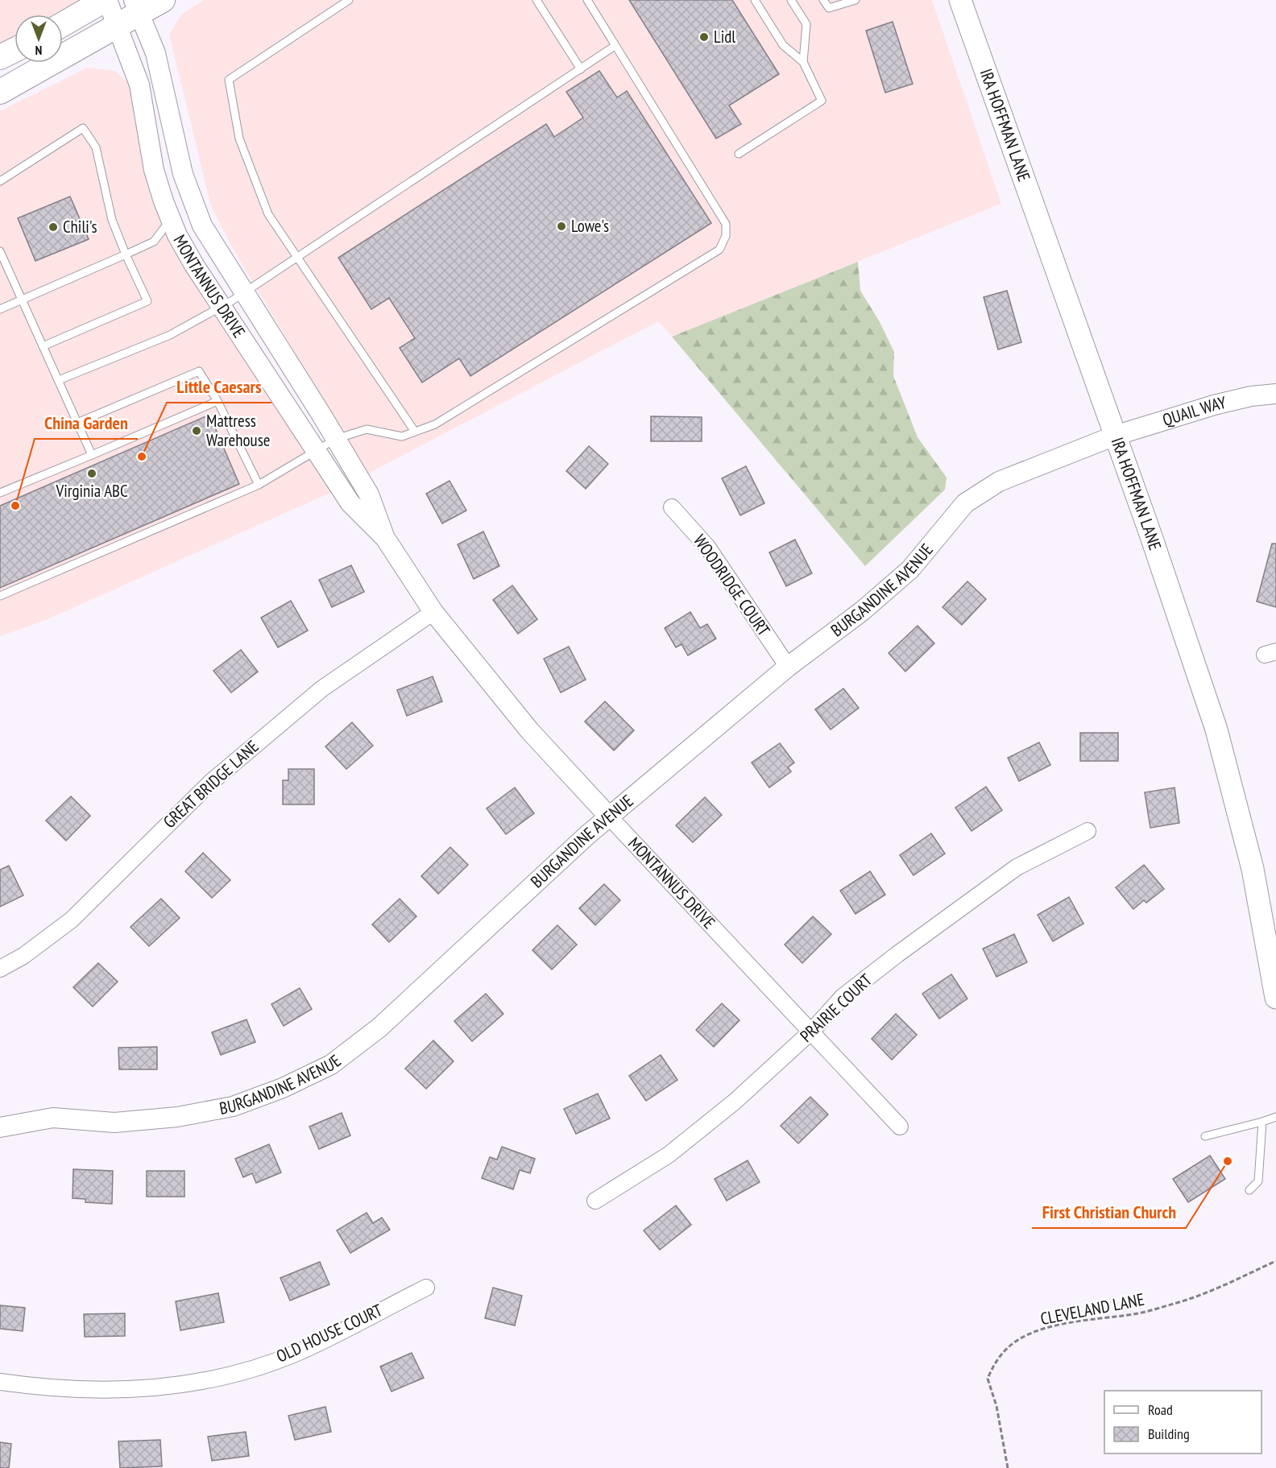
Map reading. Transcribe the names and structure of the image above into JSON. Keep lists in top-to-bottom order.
{
  "streets": {
    "main road": ["IRA HOFFMAN LANE"],
    "street": [
      "MONTANNUS DRIVE",
      "QUAIL WAY",
      "WOODRIDGE COURT",
      "BURGANDINE AVENUE",
      "GREAT BRIDGE LANE",
      "PRAIRIE COURT",
      "OLD HOUSE COURT"
    ],
    "path": ["CLEVELAND LANE"]
  },
  "crossings": [
    ["IRA HOFFMAN LANE", "QUAIL WAY"],
    ["IRA HOFFMAN LANE", "BURGANDINE AVENUE"],
    ["MONTANNUS DRIVE", "BURGANDINE AVENUE"],
    ["MONTANNUS DRIVE", "GREAT BRIDGE LANE"],
    ["MONTANNUS DRIVE", "PRAIRIE COURT"],
    ["QUAIL WAY", "BURGANDINE AVENUE"],
    ["WOODRIDGE COURT", "BURGANDINE AVENUE"]
  ],
  "places": [
    "Lidl",
    "Lowe's",
    "Chili's",
    "Mattress Warehouse",
    "Little Caesars",
    "Virginia ABC",
    "China Garden",
    "First Christian Church"
  ],
  "legend": ["Road", "Building"],
  "north": "bottom"
}
